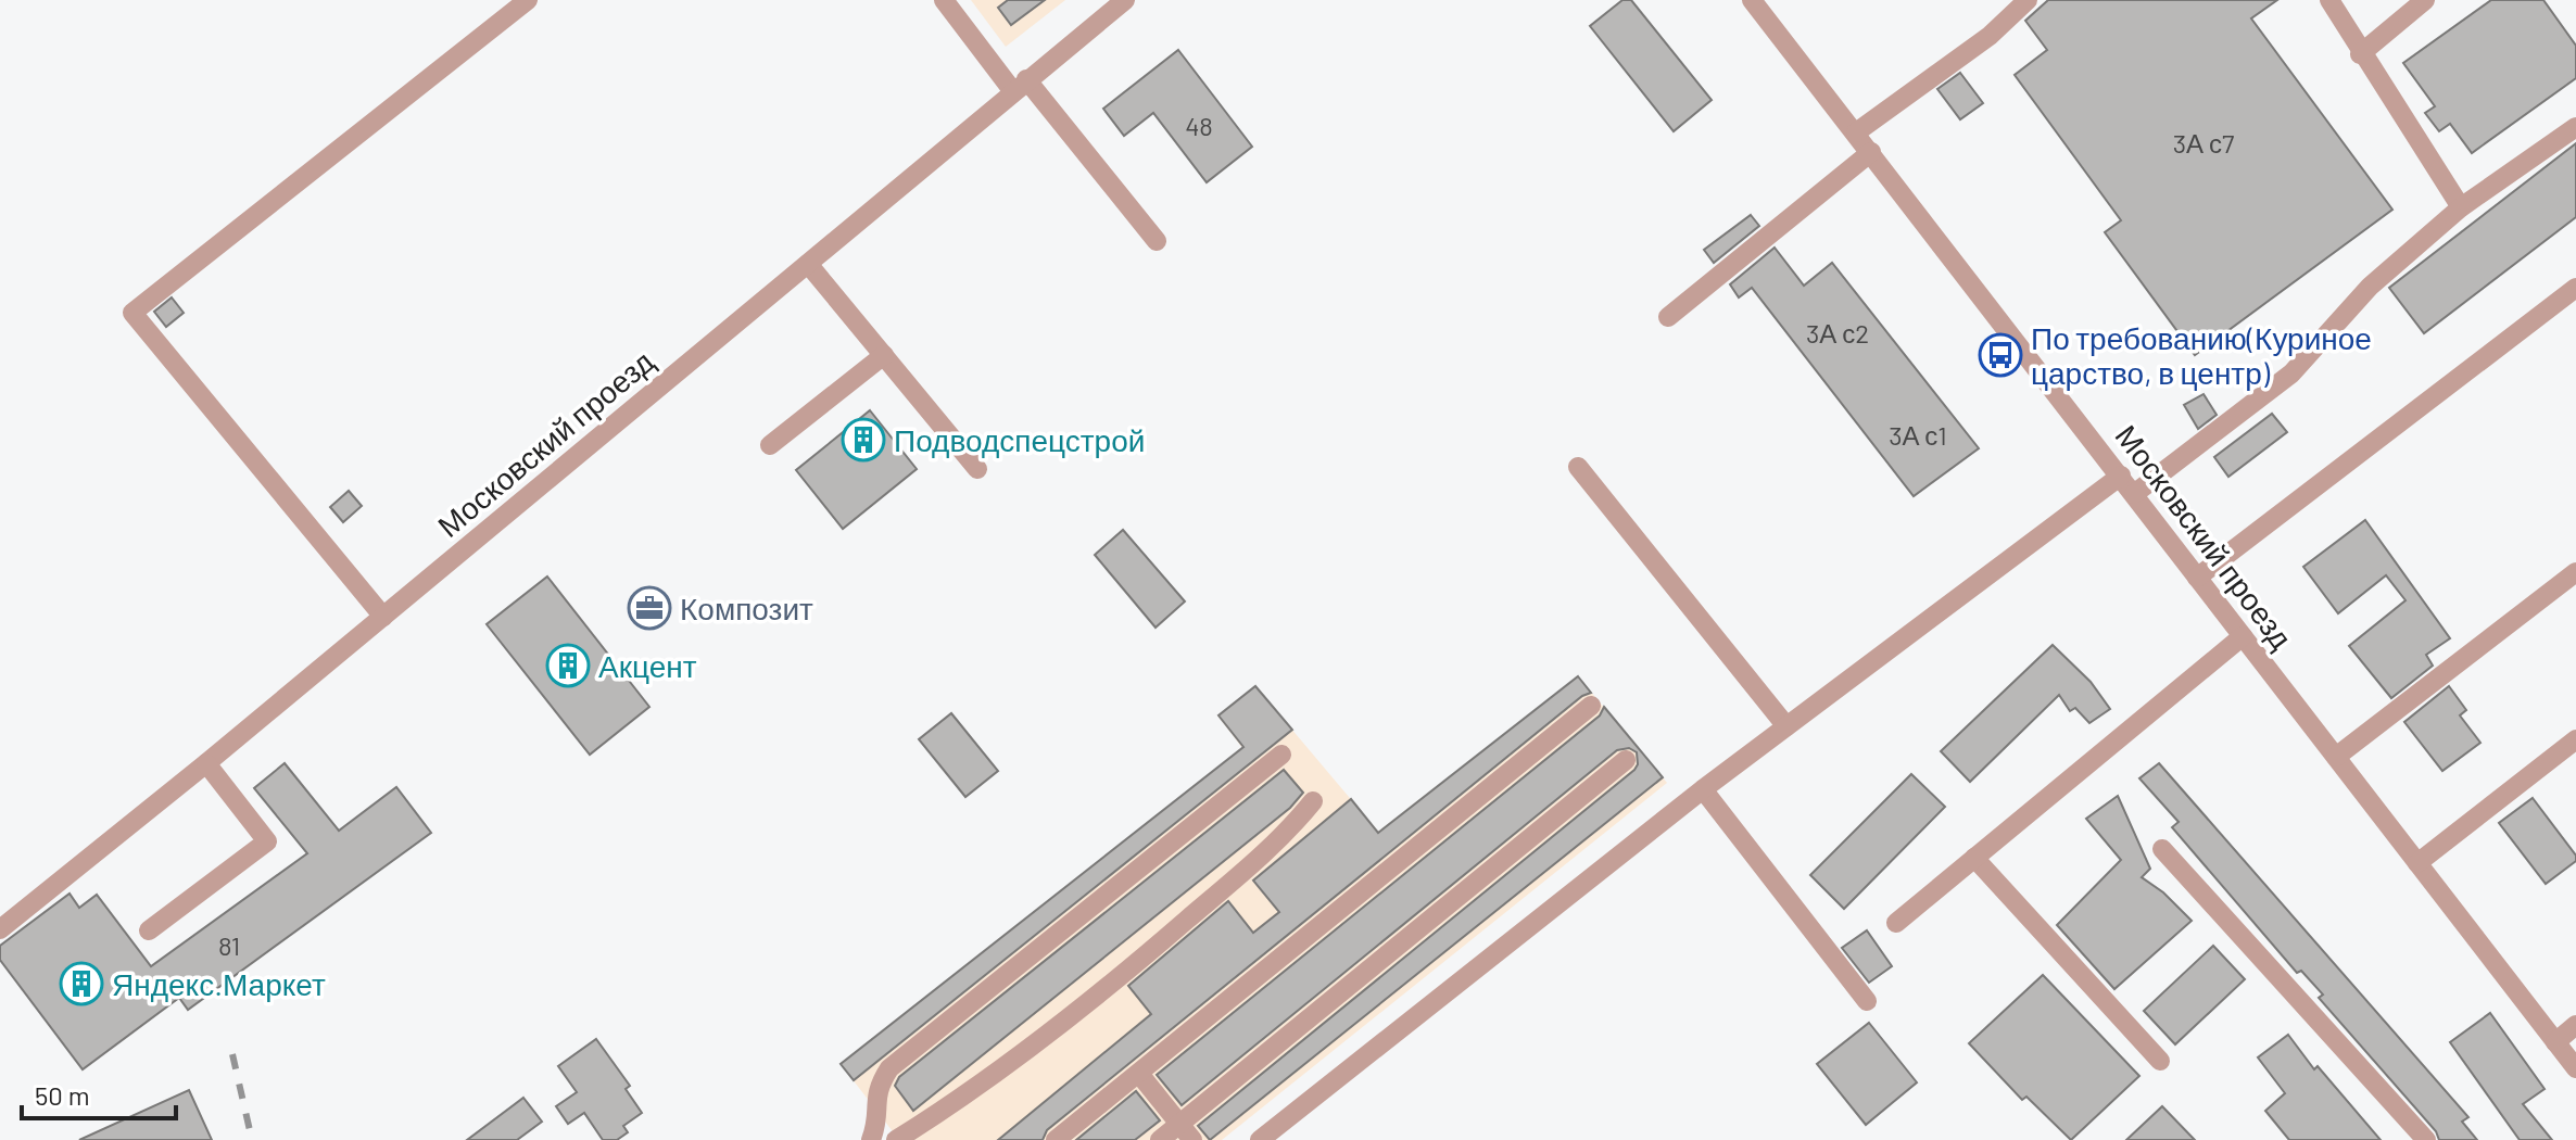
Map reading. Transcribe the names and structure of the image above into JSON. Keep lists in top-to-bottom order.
{
  "streets": {
    "street": ["Московский проезд"]
  },
  "places": {
    "bus stop": ["По требованию(Куриное царство, в центр)"],
    "building": ["Подводспецстрой", "Акцент", "Яндекс.Маркет"],
    "office": ["Композит"]
  },
  "house_numbers": [
    "48",
    "3А с7",
    "3А с2",
    "3А с1",
    "81"
  ],
  "scale_bar": "50 m"
}
